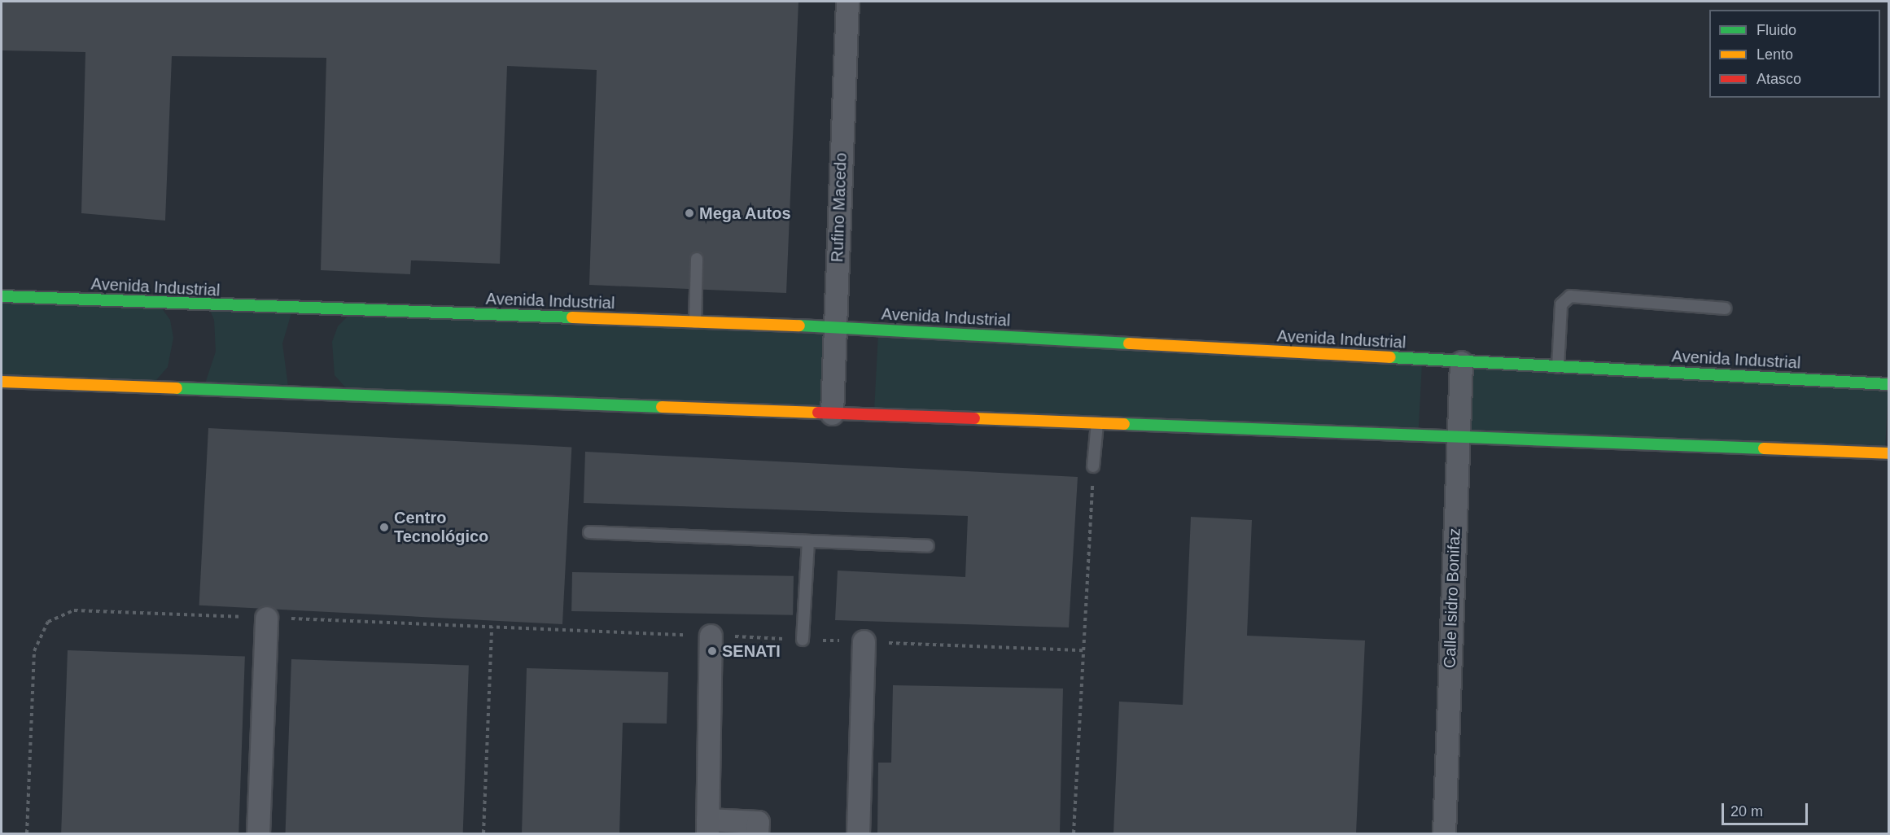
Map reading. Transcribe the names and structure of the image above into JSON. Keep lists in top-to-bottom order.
{
  "streets": {
    "main road": ["Avenida Industrial"],
    "street": ["Rufino Macedo", "Calle Isidro Bonifaz"]
  },
  "crossings": [
    ["Rufino Macedo", "Avenida Industrial"],
    ["Avenida Industrial", "Calle Isidro Bonifaz"]
  ],
  "places": ["Mega Autos", "Centro Tecnológico", "SENATI"],
  "legend": ["Fluido", "Lento", "Atasco"],
  "scale_bar": "20 m"
}
